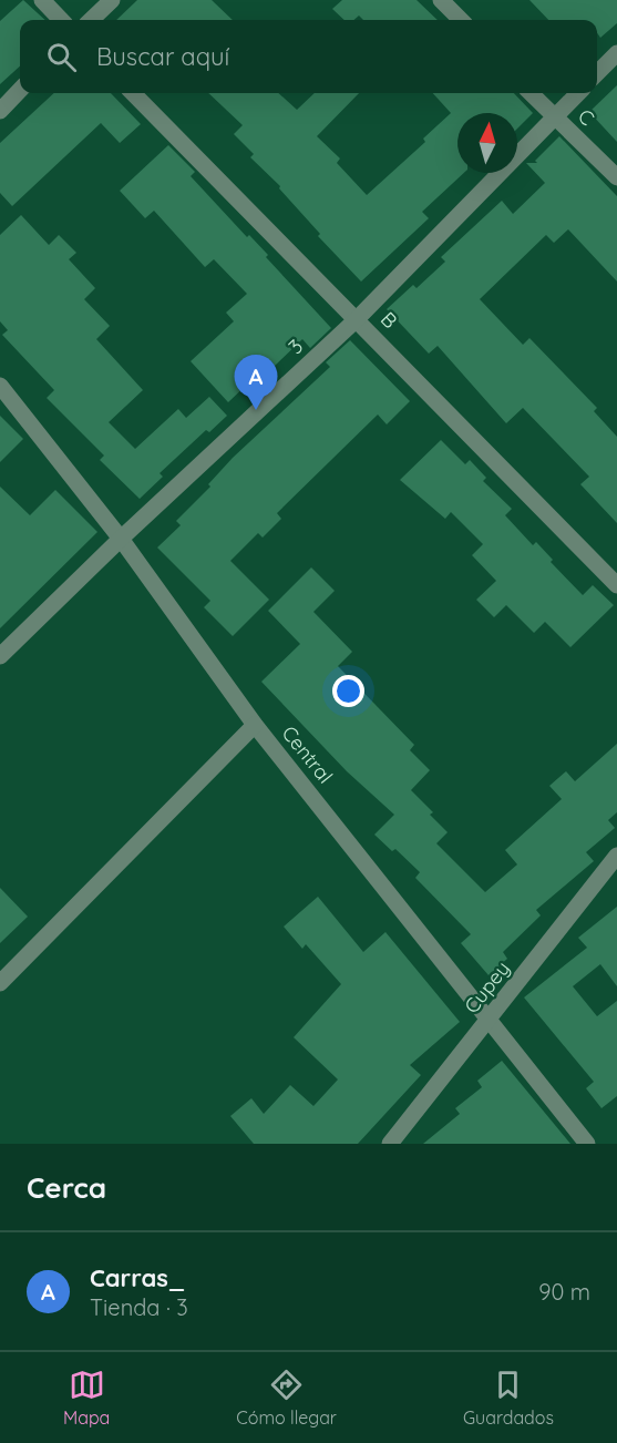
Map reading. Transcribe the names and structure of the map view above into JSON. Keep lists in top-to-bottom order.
{
  "streets": {
    "street": [
      "C",
      "B",
      "3",
      "Central",
      "Cupey"
    ]
  },
  "crossings": [
    ["C", "3"],
    ["B", "3"],
    ["3", "Central"],
    ["Central", "Cupey"]
  ],
  "north": "top",
  "page": {
    "search": "Buscar aquí",
    "pins": "A",
    "heading": "Cerca",
    "list": [
      {
        "mark": "A",
        "name": "Carras_",
        "note": "Tienda · 3",
        "value": "90 m"
      }
    ],
    "nav": ["Mapa", "Cómo llegar", "Guardados"]
  }
}
